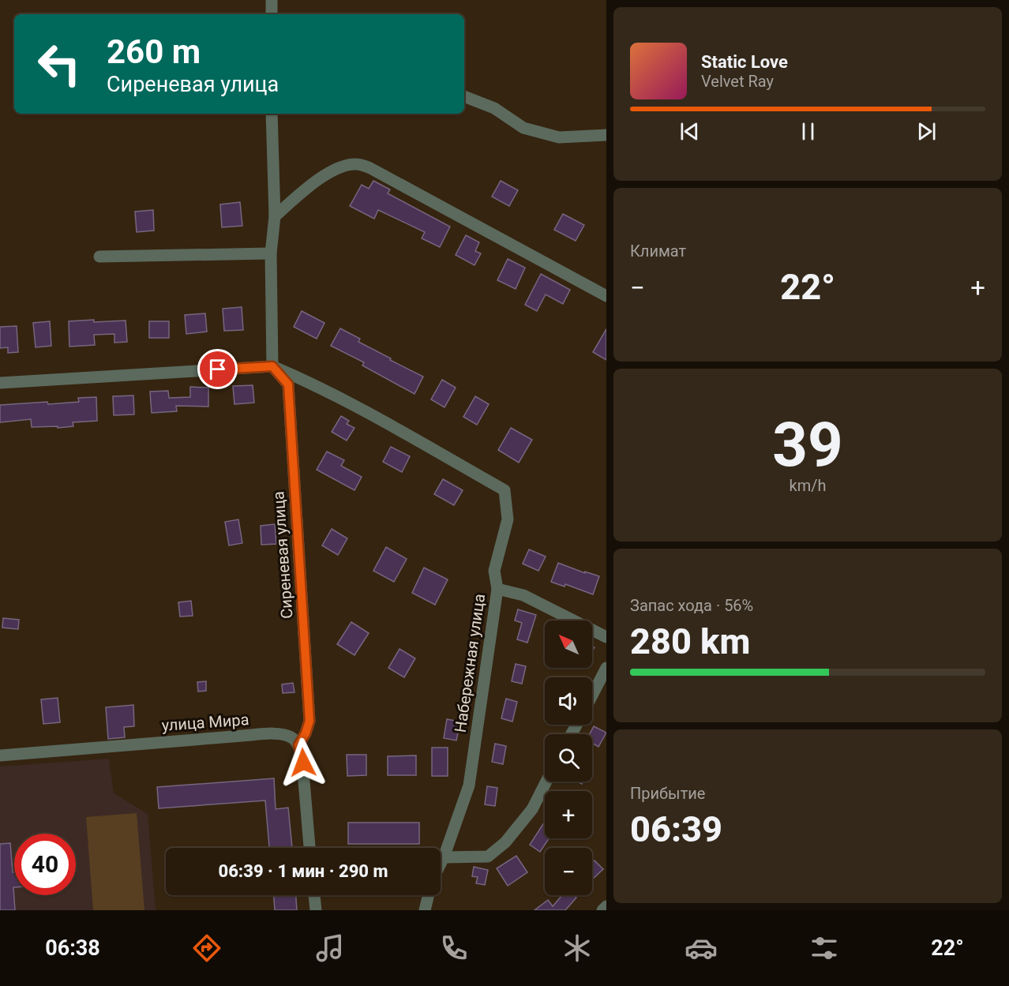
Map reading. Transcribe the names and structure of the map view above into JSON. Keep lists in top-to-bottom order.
{
  "streets": {
    "street": ["Сиреневая улица", "Набережная улица", "улица Мира"]
  },
  "crossings": [
    ["Сиреневая улица", "улица Мира"]
  ],
  "north": "top left",
  "page": {
    "turn": ["260 m", "Сиреневая улица"],
    "song": ["Static Love", "Velvet Ray"],
    "tile": [
      "Климат",
      ["39", "km/h"],
      ["Запас хода · 56%", "280 km"],
      ["Прибытие", "06:39"]
    ],
    "heat": ["−", "22°", "+"],
    "map_buttons": ["+", "−"],
    "limit": "40",
    "trip": "06:39 · 1 мин · 290 m",
    "tabs": ["06:38", "22°"]
  }
}
